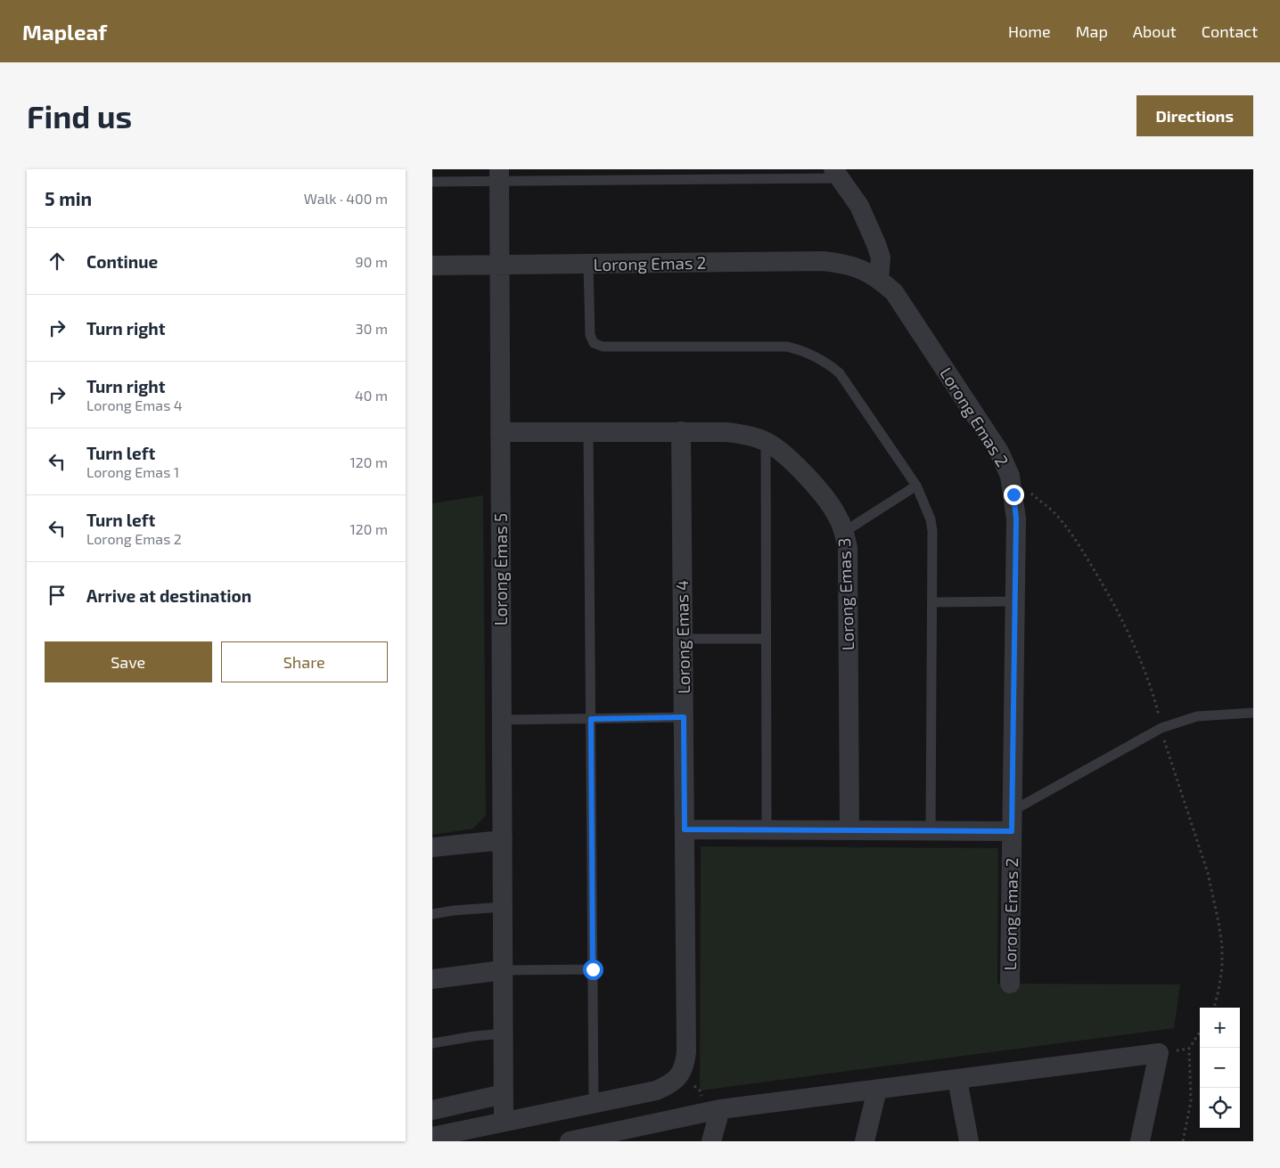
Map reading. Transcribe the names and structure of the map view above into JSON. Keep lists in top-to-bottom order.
{
  "streets": {
    "street": [
      "Lorong Emas 2",
      "Lorong Emas 5",
      "Lorong Emas 3",
      "Lorong Emas 4"
    ]
  },
  "crossings": [
    ["Lorong Emas 2", "Lorong Emas 5"],
    ["Lorong Emas 5", "Lorong Emas 3"],
    ["Lorong Emas 3", "Lorong Emas 4"]
  ],
  "page": {
    "header": "Mapleaf",
    "nav": [
      "Home",
      "Map",
      "About",
      "Contact"
    ],
    "buttons": [
      "Directions",
      ["Save", "Share"]
    ],
    "title": "Find us",
    "heading": ["5 min", "Walk · 400 m"],
    "list": [
      ["Continue", "90 m"],
      ["Turn right", "30 m"],
      ["Turn right", "Lorong Emas 4", "40 m"],
      ["Turn left", "Lorong Emas 1", "120 m"],
      ["Turn left", "Lorong Emas 2", "120 m"],
      "Arrive at destination"
    ],
    "map_buttons": ["+", "−"]
  }
}
